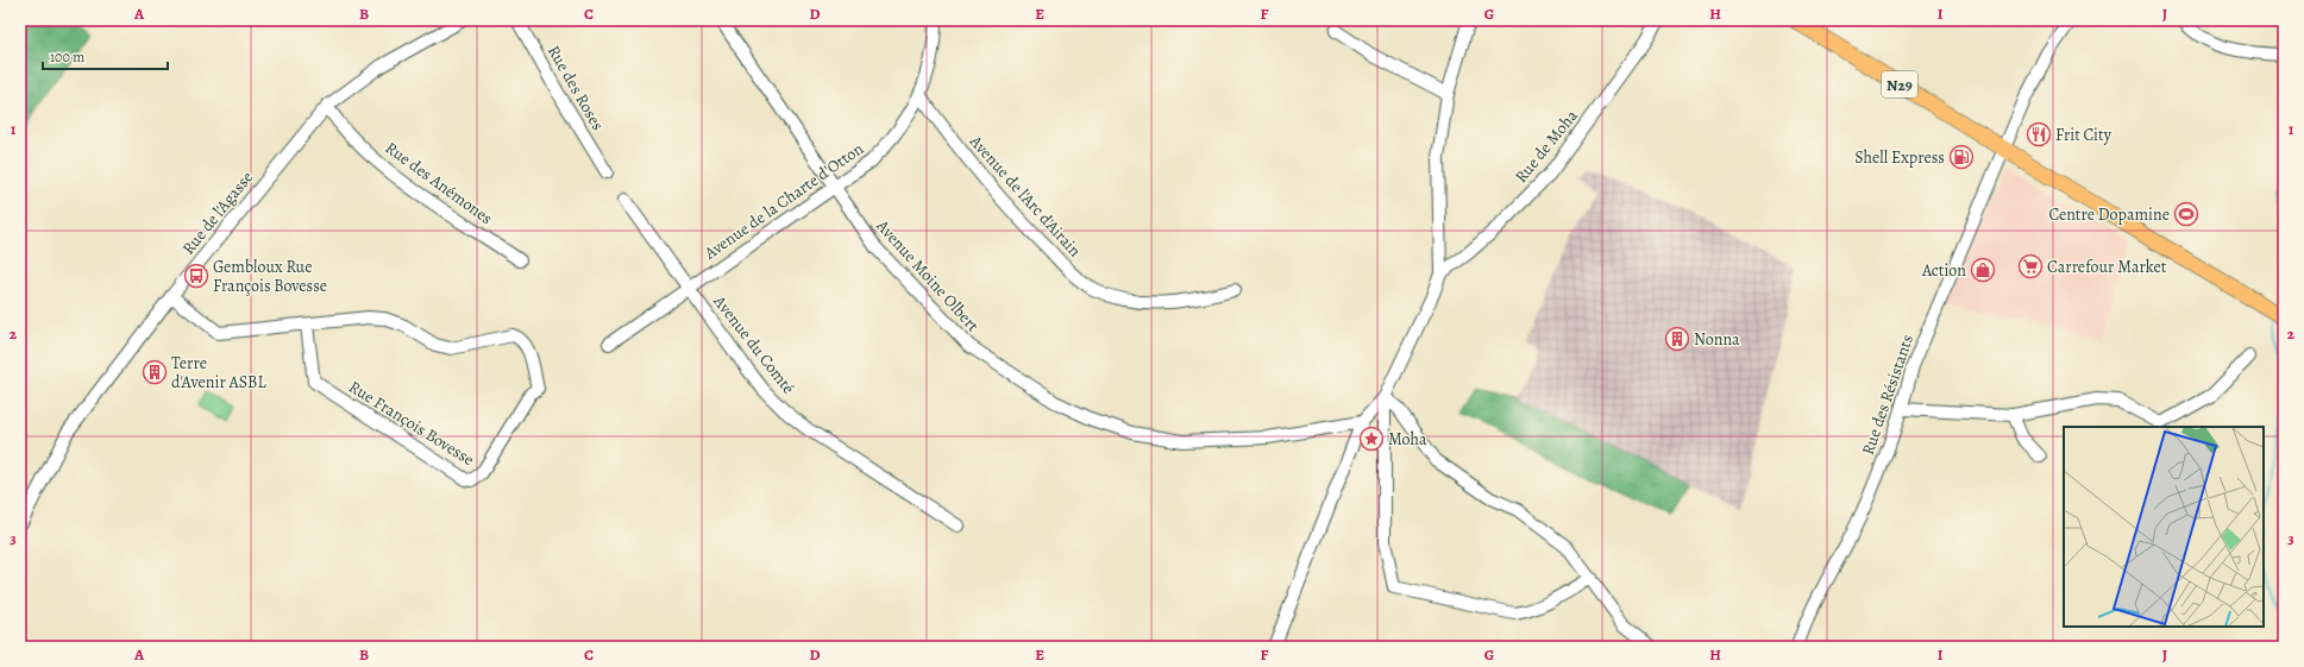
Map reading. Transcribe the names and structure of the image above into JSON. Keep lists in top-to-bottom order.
{
  "streets": {
    "main road": ["N29"],
    "street": [
      "Rue des Roses",
      "Rue de Moha",
      "Rue des Anémones",
      "Avenue de l'Arc d'Airain",
      "Avenue de la Charte d'Otton",
      "Rue de l'Agasse",
      "Avenue Moine Olbert",
      "Avenue du Comté",
      "Rue des Résistants",
      "Rue François Bovesse"
    ]
  },
  "crossings": [
    ["N29", "Rue des Résistants"],
    ["Rue des Anémones", "Rue de l'Agasse"],
    ["Avenue de l'Arc d'Airain", "Avenue de la Charte d'Otton"],
    ["Avenue de la Charte d'Otton", "Avenue Moine Olbert"],
    ["Avenue de la Charte d'Otton", "Avenue du Comté"],
    ["Rue de l'Agasse", "Rue François Bovesse"]
  ],
  "places": {
    "restaurant": ["Frit City"],
    "fuel station": ["Shell Express"],
    "sports": ["Centre Dopamine"],
    "supermarket": ["Carrefour Market"],
    "shop": ["Action"],
    "bus stop": ["Gembloux Rue François Bovesse"],
    "building": ["Nonna", "Terre d'Avenir ASBL"],
    "place": ["Moha"]
  },
  "scale_bar": "100 m",
  "grid": {
    "columns": [
      "A",
      "B",
      "C",
      "D",
      "E",
      "F",
      "G",
      "H",
      "I",
      "J"
    ],
    "rows": ["1", "2", "3"]
  }
}
